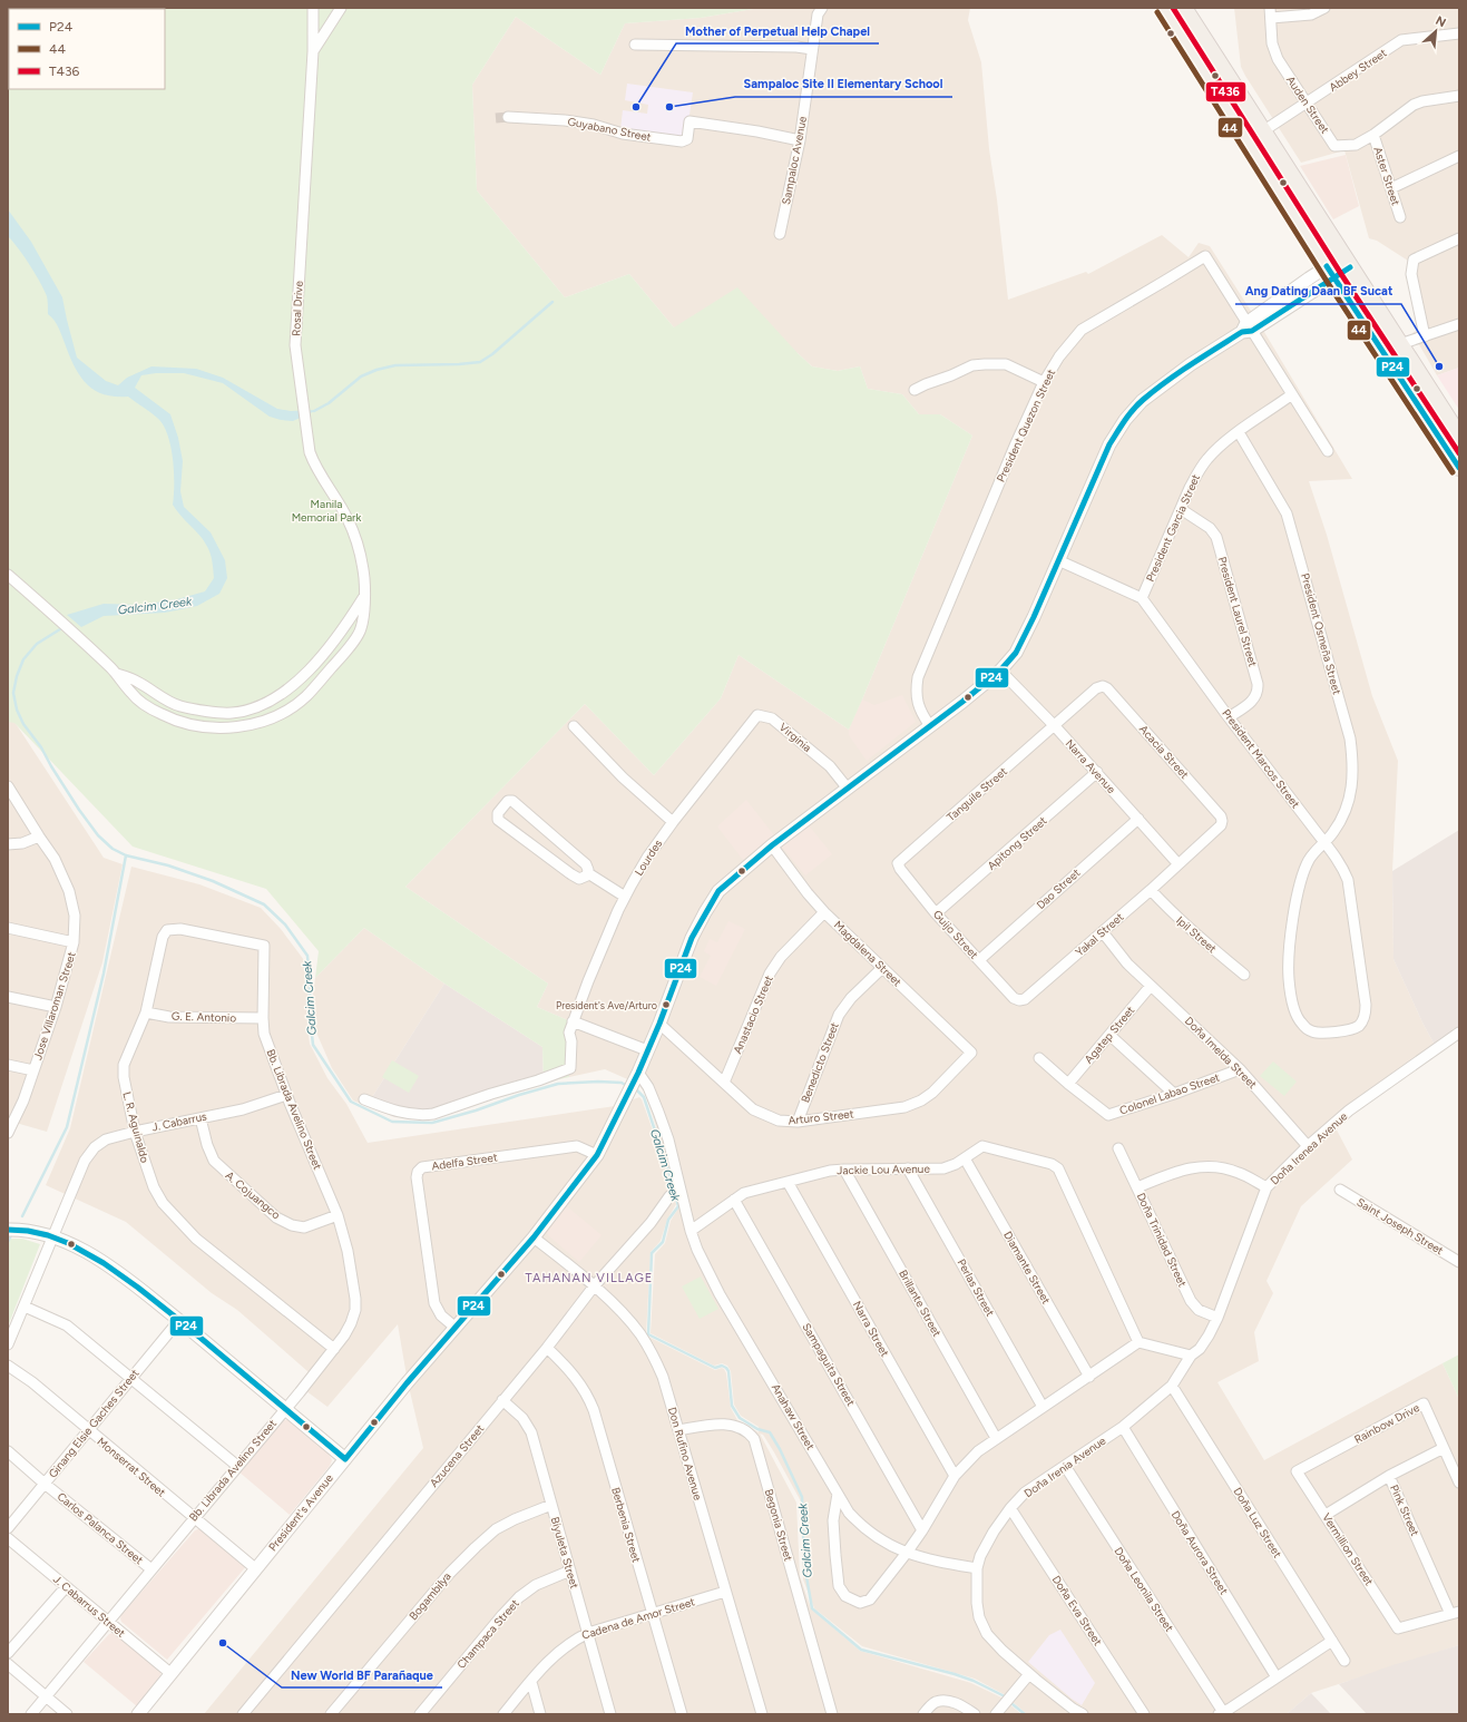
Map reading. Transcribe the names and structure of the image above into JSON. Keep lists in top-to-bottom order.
{
  "streets": {
    "street": [
      "Abbey Street",
      "Auden Street",
      "Guyabano Street",
      "Sampaloc Avenue",
      "Aster Street",
      "Rosal Drive",
      "President Quezon Street",
      "President Garcia Street",
      "President Laurel Street",
      "President Osmeña Street",
      "Virginia",
      "Acacia Street",
      "President Marcos Street",
      "Narra Avenue",
      "Tanguile Street",
      "Apitong Street",
      "Lourdes",
      "Dao Street",
      "Guijo Street",
      "Yakal Street",
      "Ipil Street",
      "Magdalena Street",
      "Jose Villaroman Street",
      "Anastacio Street",
      "G. E. Antonio",
      "Agatep Street",
      "Doña Imelda Street",
      "Benedicto Street",
      "Colonel Labao Street",
      "Bb. Librada Avelino Street",
      "Arturo Street",
      "J. Cabarrus",
      "L. R. Aguinaldo",
      "Doña Irenea Avenue",
      "Adelfa Street",
      "Jackie Lou Avenue",
      "A. Cojuangco",
      "Saint Joseph Street",
      "Doña Trinidad Street",
      "Diamante Street",
      "Perlas Street",
      "Brillante Street",
      "Narra Street",
      "Sampaguita Street",
      "Anahaw Street",
      "Ginang Elsie Gaches Street",
      "Rainbow Drive",
      "Don Rufino Avenue",
      "Azucena Street",
      "Monserrat Street",
      "Doña Irenia Avenue",
      "Pink Street",
      "President's Avenue",
      "Doña Luz Street",
      "Berbenia Street",
      "Begonia Street",
      "Carlos Palanca Street",
      "Vermillion Street",
      "Biyuleta Street",
      "Doña Aurora Street",
      "Doña Leonila Street",
      "Bogambilya",
      "J. Cabarrus Street",
      "Doña Eva Street",
      "Cadena de Amor Street",
      "Champaca Street"
    ]
  },
  "crossings": [
    ["Abbey Street", "Auden Street"],
    ["Auden Street", "Aster Street"],
    ["Guyabano Street", "Sampaloc Avenue"],
    ["President Quezon Street", "President Garcia Street"],
    ["President Quezon Street", "President's Avenue"],
    ["President Garcia Street", "President Laurel Street"],
    ["President Garcia Street", "President Osmeña Street"],
    ["President Garcia Street", "President Marcos Street"],
    ["President Laurel Street", "President Marcos Street"],
    ["President Osmeña Street", "President Marcos Street"],
    ["Virginia", "Lourdes"],
    ["Virginia", "President's Avenue"],
    ["Acacia Street", "Narra Avenue"],
    ["Acacia Street", "Tanguile Street"],
    ["Acacia Street", "Yakal Street"],
    ["Narra Avenue", "Tanguile Street"],
    ["Narra Avenue", "Apitong Street"],
    ["Narra Avenue", "Dao Street"],
    ["Narra Avenue", "Yakal Street"],
    ["Narra Avenue", "President's Avenue"],
    ["Tanguile Street", "Guijo Street"],
    ["Apitong Street", "Guijo Street"],
    ["Dao Street", "Guijo Street"],
    ["Guijo Street", "Yakal Street"],
    ["Yakal Street", "Ipil Street"],
    ["Yakal Street", "Doña Imelda Street"],
    ["Magdalena Street", "Anastacio Street"],
    ["Magdalena Street", "Benedicto Street"],
    ["Magdalena Street", "Arturo Street"],
    ["Magdalena Street", "President's Avenue"],
    ["Anastacio Street", "Arturo Street"],
    ["G. E. Antonio", "Bb. Librada Avelino Street"],
    ["G. E. Antonio", "L. R. Aguinaldo"],
    ["Agatep Street", "Doña Imelda Street"],
    ["Agatep Street", "Colonel Labao Street"],
    ["Doña Imelda Street", "Colonel Labao Street"],
    ["Doña Imelda Street", "Doña Irenea Avenue"],
    ["Benedicto Street", "Arturo Street"],
    ["Bb. Librada Avelino Street", "J. Cabarrus"],
    ["Bb. Librada Avelino Street", "L. R. Aguinaldo"],
    ["Bb. Librada Avelino Street", "A. Cojuangco"],
    ["Bb. Librada Avelino Street", "Monserrat Street"],
    ["Bb. Librada Avelino Street", "Carlos Palanca Street"],
    ["Bb. Librada Avelino Street", "J. Cabarrus Street"],
    ["Arturo Street", "President's Avenue"],
    ["J. Cabarrus", "L. R. Aguinaldo"],
    ["J. Cabarrus", "A. Cojuangco"],
    ["Doña Irenea Avenue", "Doña Trinidad Street"],
    ["Doña Irenea Avenue", "Doña Irenia Avenue"],
    ["Adelfa Street", "President's Avenue"],
    ["Jackie Lou Avenue", "Diamante Street"],
    ["Jackie Lou Avenue", "Perlas Street"],
    ["Jackie Lou Avenue", "Brillante Street"],
    ["Jackie Lou Avenue", "Narra Street"],
    ["Jackie Lou Avenue", "Sampaguita Street"],
    ["Jackie Lou Avenue", "Anahaw Street"],
    ["Anahaw Street", "Doña Irenia Avenue"],
    ["Ginang Elsie Gaches Street", "Monserrat Street"],
    ["Ginang Elsie Gaches Street", "Carlos Palanca Street"],
    ["Rainbow Drive", "Vermillion Street"],
    ["Don Rufino Avenue", "Azucena Street"],
    ["Don Rufino Avenue", "President's Avenue"],
    ["Don Rufino Avenue", "Begonia Street"],
    ["Don Rufino Avenue", "Cadena de Amor Street"],
    ["Azucena Street", "Berbenia Street"],
    ["Azucena Street", "Biyuleta Street"],
    ["Monserrat Street", "President's Avenue"],
    ["Doña Irenia Avenue", "Doña Luz Street"],
    ["Doña Irenia Avenue", "Doña Aurora Street"],
    ["Doña Irenia Avenue", "Doña Leonila Street"],
    ["Doña Irenia Avenue", "Doña Eva Street"],
    ["Pink Street", "Vermillion Street"],
    ["President's Avenue", "J. Cabarrus Street"],
    ["Berbenia Street", "Cadena de Amor Street"],
    ["Biyuleta Street", "Bogambilya"],
    ["Biyuleta Street", "Cadena de Amor Street"],
    ["Biyuleta Street", "Champaca Street"]
  ],
  "districts": ["TAHANAN VILLAGE"],
  "water": ["Galcim Creek"],
  "parks": ["Manila Memorial Park"],
  "places": [
    "Mother of Perpetual Help Chapel",
    "Sampaloc Site II Elementary School",
    "Ang Dating Daan BF Sucat",
    "President's Ave/Arturo",
    "New World BF Parañaque"
  ],
  "lines": ["transit line T436", "transit line 44", "transit line P24"],
  "legend": ["P24", "44", "T436"],
  "north": "top right"
}
